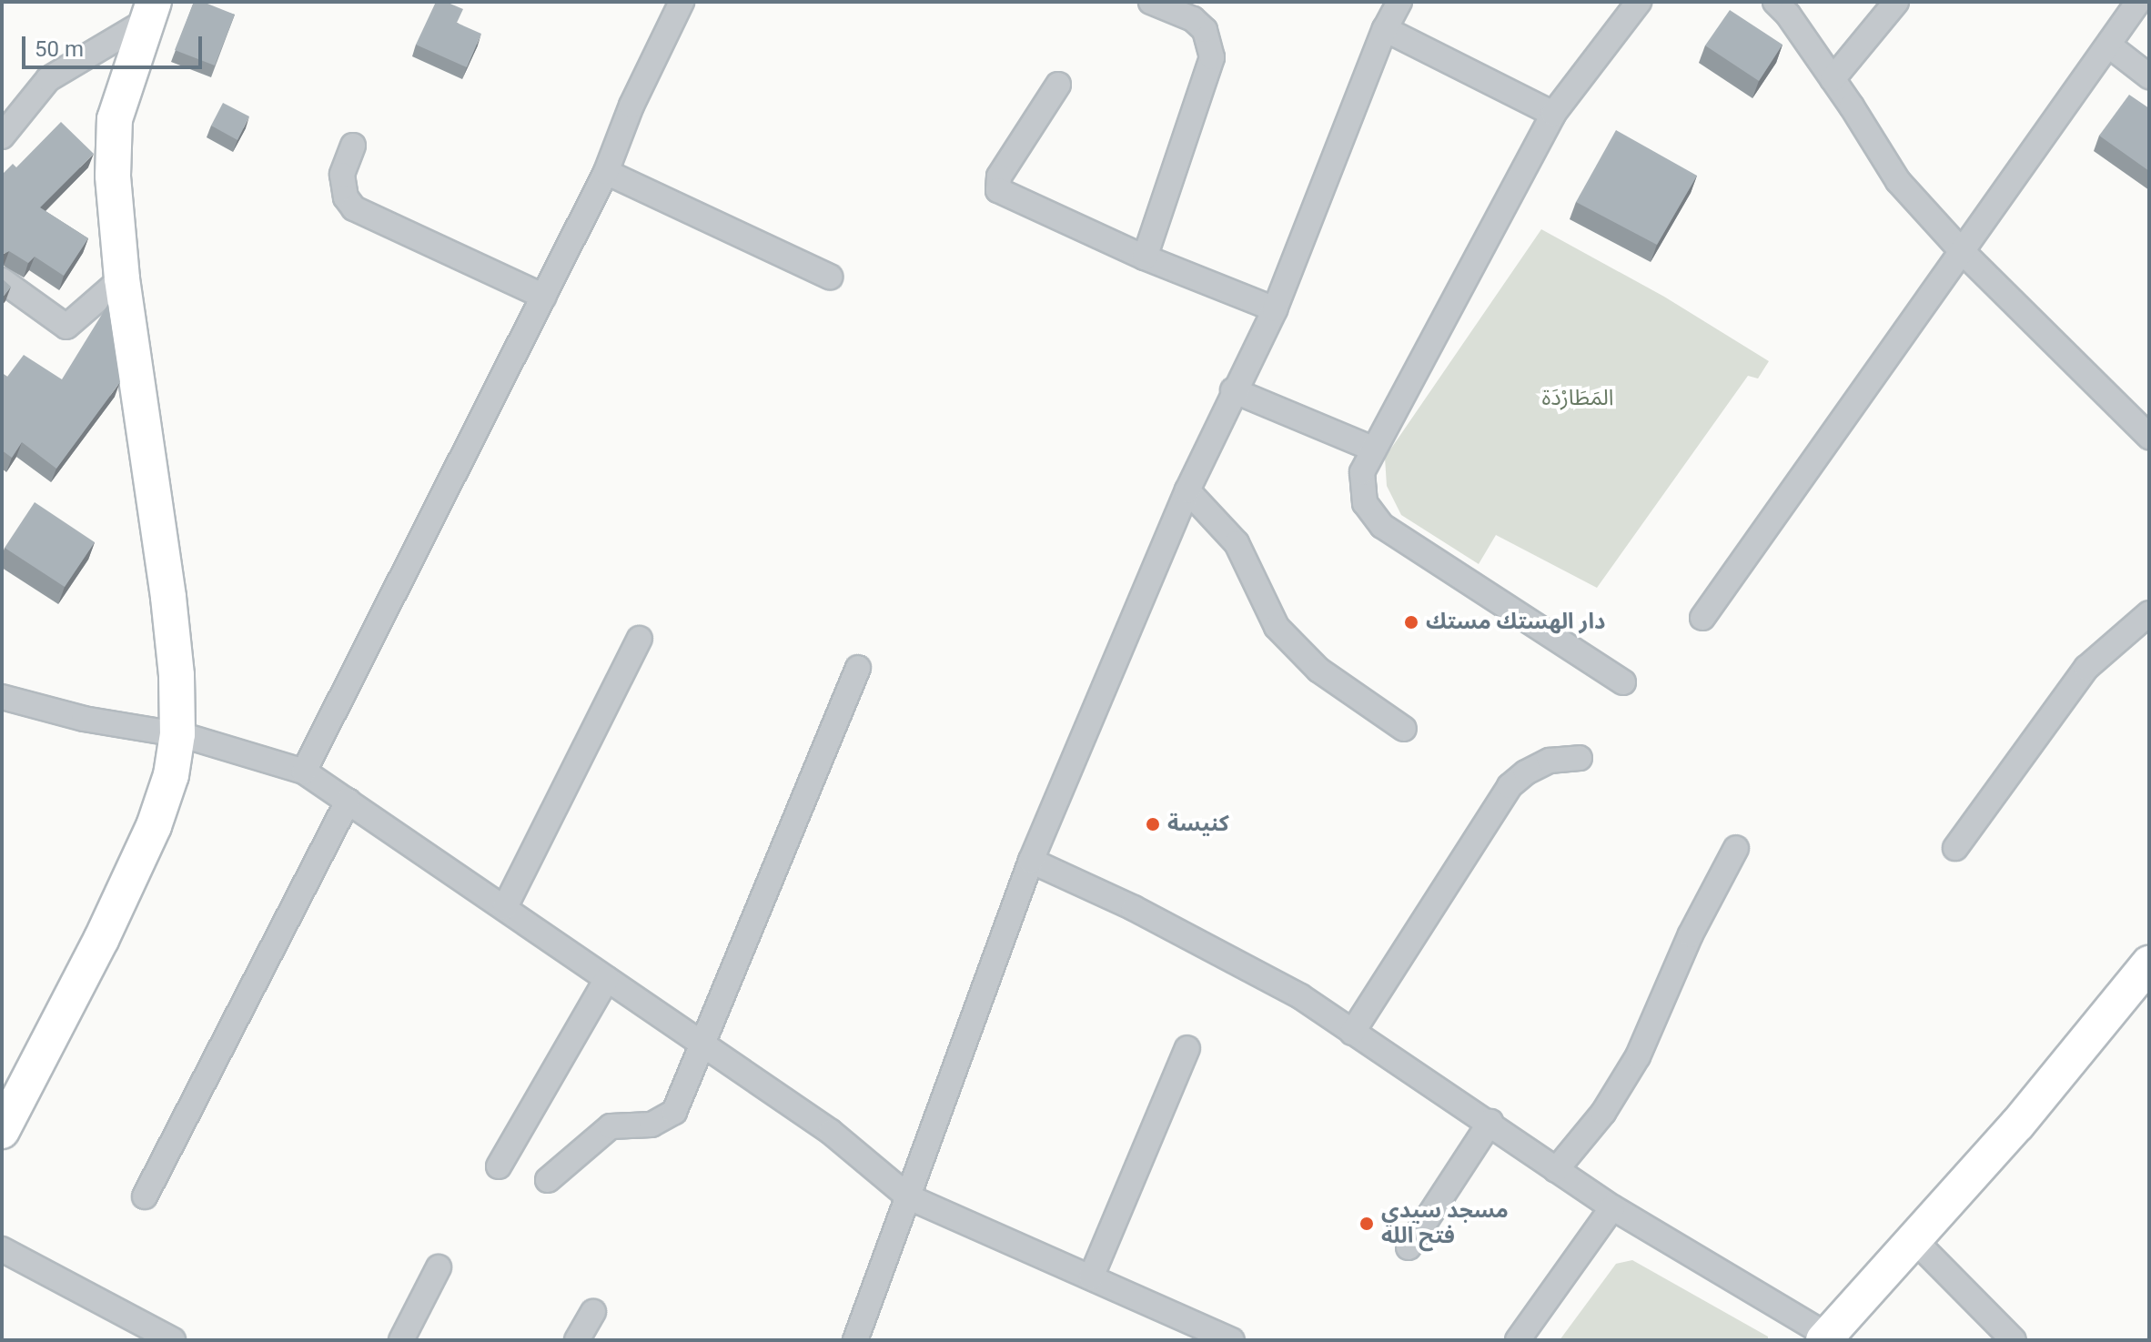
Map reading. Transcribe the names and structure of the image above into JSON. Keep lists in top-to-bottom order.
{
  "parks": ["المَطَارْدَة"],
  "places": ["دار الهستك مستك", "كنيسة", "مسجد سيدي فتح الله"],
  "scale_bar": "50 m"
}
